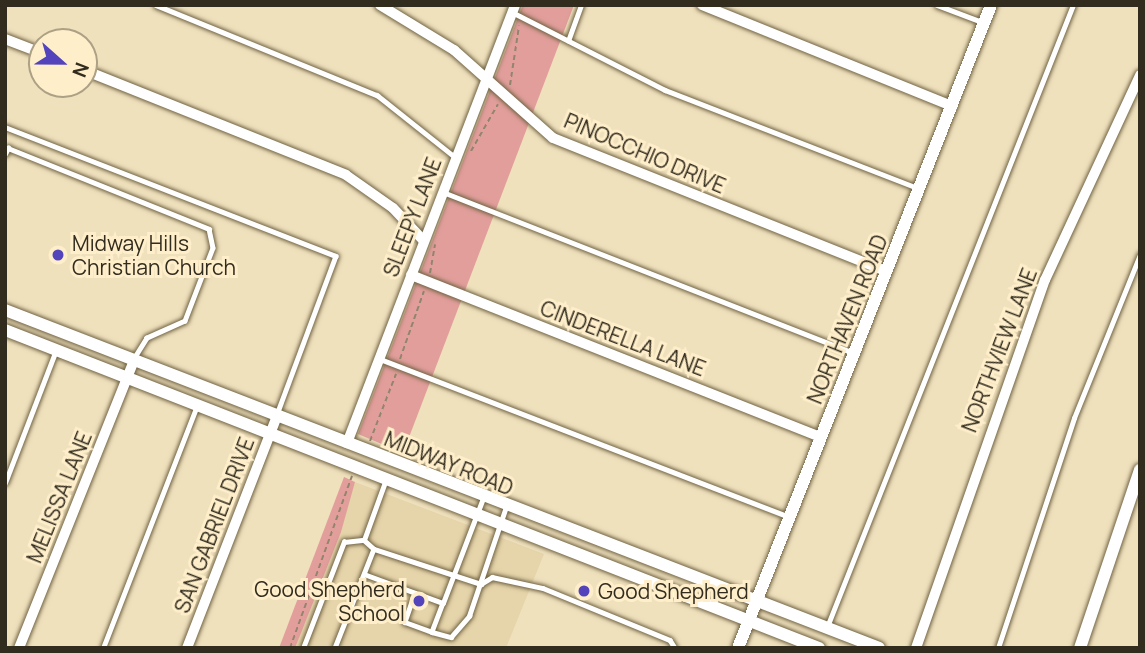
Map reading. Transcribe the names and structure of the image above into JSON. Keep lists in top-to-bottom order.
{
  "streets": {
    "main road": ["NORTHAVEN ROAD", "MIDWAY ROAD"],
    "street": [
      "PINOCCHIO DRIVE",
      "SLEEPY LANE",
      "CINDERELLA LANE",
      "NORTHVIEW LANE",
      "MELISSA LANE",
      "SAN GABRIEL DRIVE"
    ]
  },
  "crossings": [
    ["PINOCCHIO DRIVE", "SLEEPY LANE"],
    ["PINOCCHIO DRIVE", "NORTHAVEN ROAD"],
    ["SLEEPY LANE", "CINDERELLA LANE"],
    ["SLEEPY LANE", "MIDWAY ROAD"],
    ["NORTHAVEN ROAD", "CINDERELLA LANE"],
    ["NORTHAVEN ROAD", "MIDWAY ROAD"],
    ["MIDWAY ROAD", "MELISSA LANE"],
    ["MIDWAY ROAD", "SAN GABRIEL DRIVE"]
  ],
  "places": ["Midway Hills Christian Church", "Good Shepherd", "Good Shepherd School"],
  "north": "right"
}
